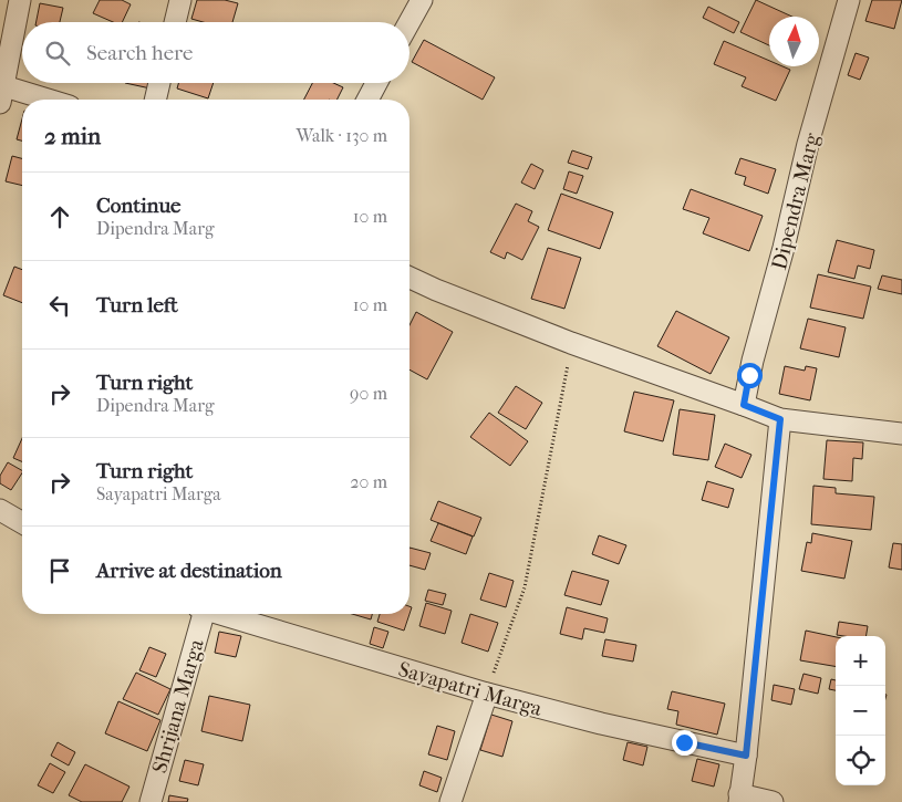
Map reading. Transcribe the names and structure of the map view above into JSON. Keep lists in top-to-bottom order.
{
  "streets": {
    "street": ["Dipendra Marg", "Sayapatri Marga", "Shrijana Marga"]
  },
  "north": "top",
  "page": {
    "search": "Search here",
    "heading": ["2 min", "Walk · 130 m"],
    "list": [
      ["Continue", "Dipendra Marg", "10 m"],
      ["Turn left", "10 m"],
      ["Turn right", "Dipendra Marg", "90 m"],
      ["Turn right", "Sayapatri Marga", "20 m"],
      "Arrive at destination"
    ],
    "map_buttons": ["+", "−"]
  }
}
